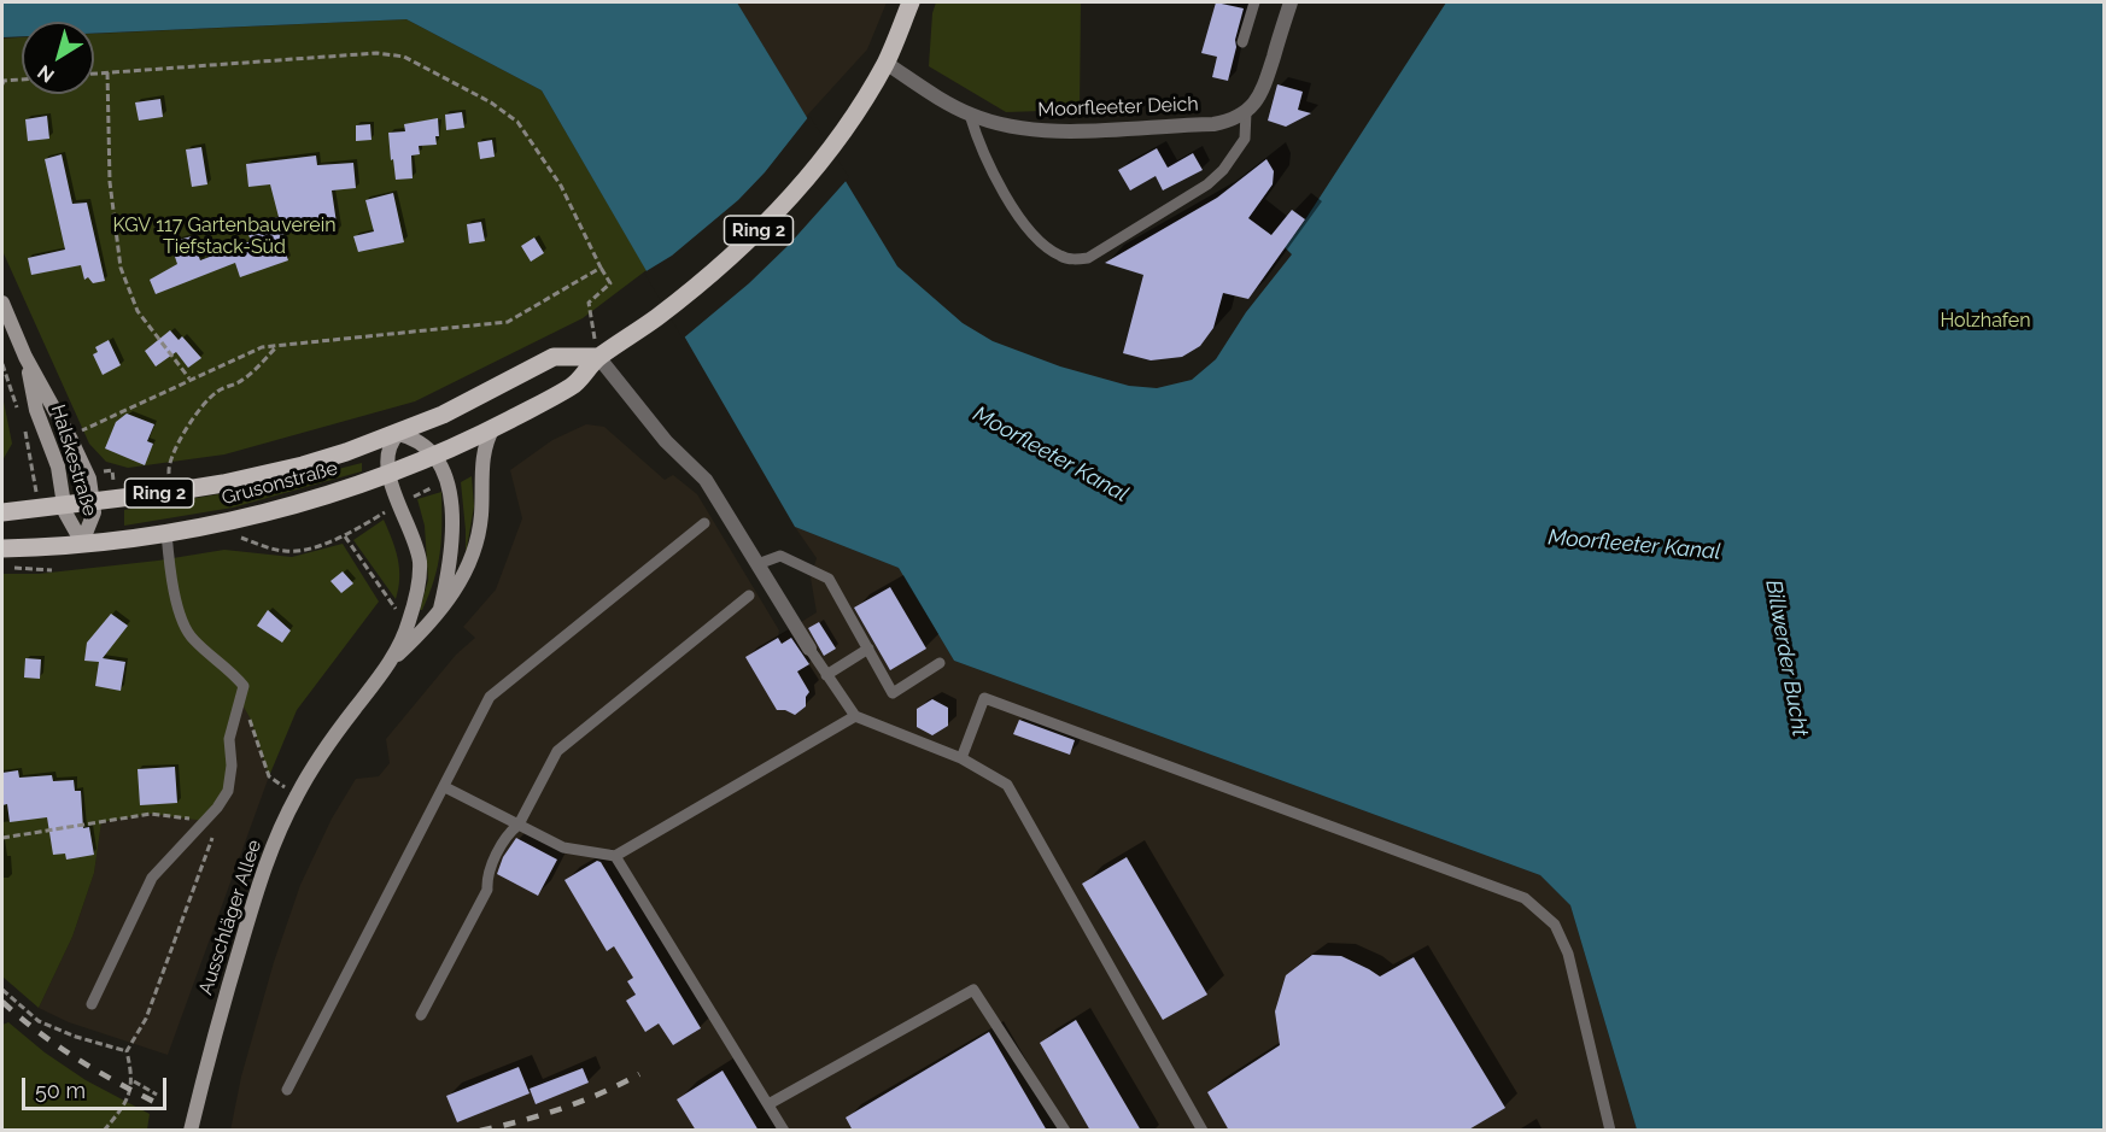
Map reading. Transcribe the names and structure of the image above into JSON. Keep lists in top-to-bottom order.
{
  "streets": {
    "main road": ["Ring 2", "Grusonstraße"],
    "street": ["Moorfleeter Deich", "Halskestraße", "Ausschläger Allee"]
  },
  "crossings": [
    ["Moorfleeter Deich", "Ring 2"],
    ["Ring 2", "Grusonstraße"],
    ["Ring 2", "Ausschläger Allee"],
    ["Halskestraße", "Grusonstraße"],
    ["Grusonstraße", "Ausschläger Allee"]
  ],
  "water": ["Moorfleeter Kanal", "Billwerder Bucht"],
  "parks": ["KGV 117 Gartenbauverein Tiefstack-Süd", "Holzhafen"],
  "scale_bar": "50 m",
  "north": "bottom left"
}
